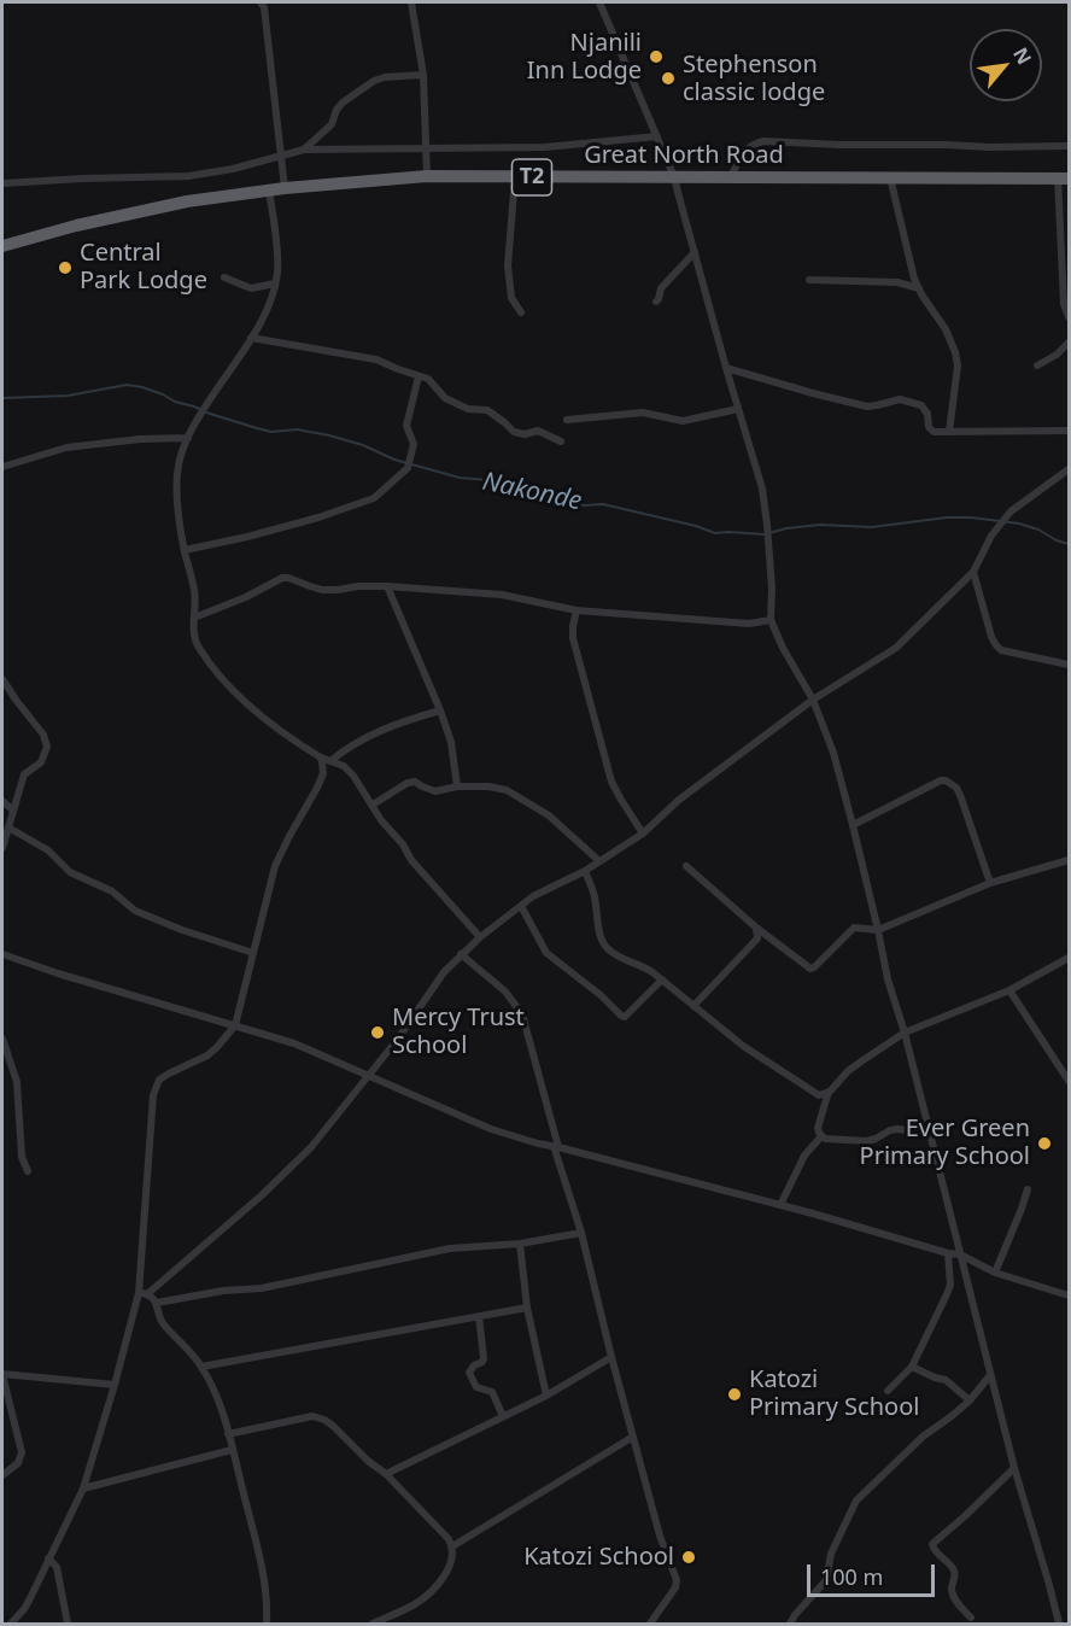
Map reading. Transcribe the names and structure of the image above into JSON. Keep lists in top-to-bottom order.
{
  "streets": {
    "highway": ["Great North Road", "T2"]
  },
  "water": ["Nakonde"],
  "places": [
    "Njanili Inn Lodge",
    "Stephenson classic lodge",
    "Central Park Lodge",
    "Mercy Trust School",
    "Ever Green Primary School",
    "Katozi Primary School",
    "Katozi School"
  ],
  "scale_bar": "100 m",
  "north": "top right"
}
